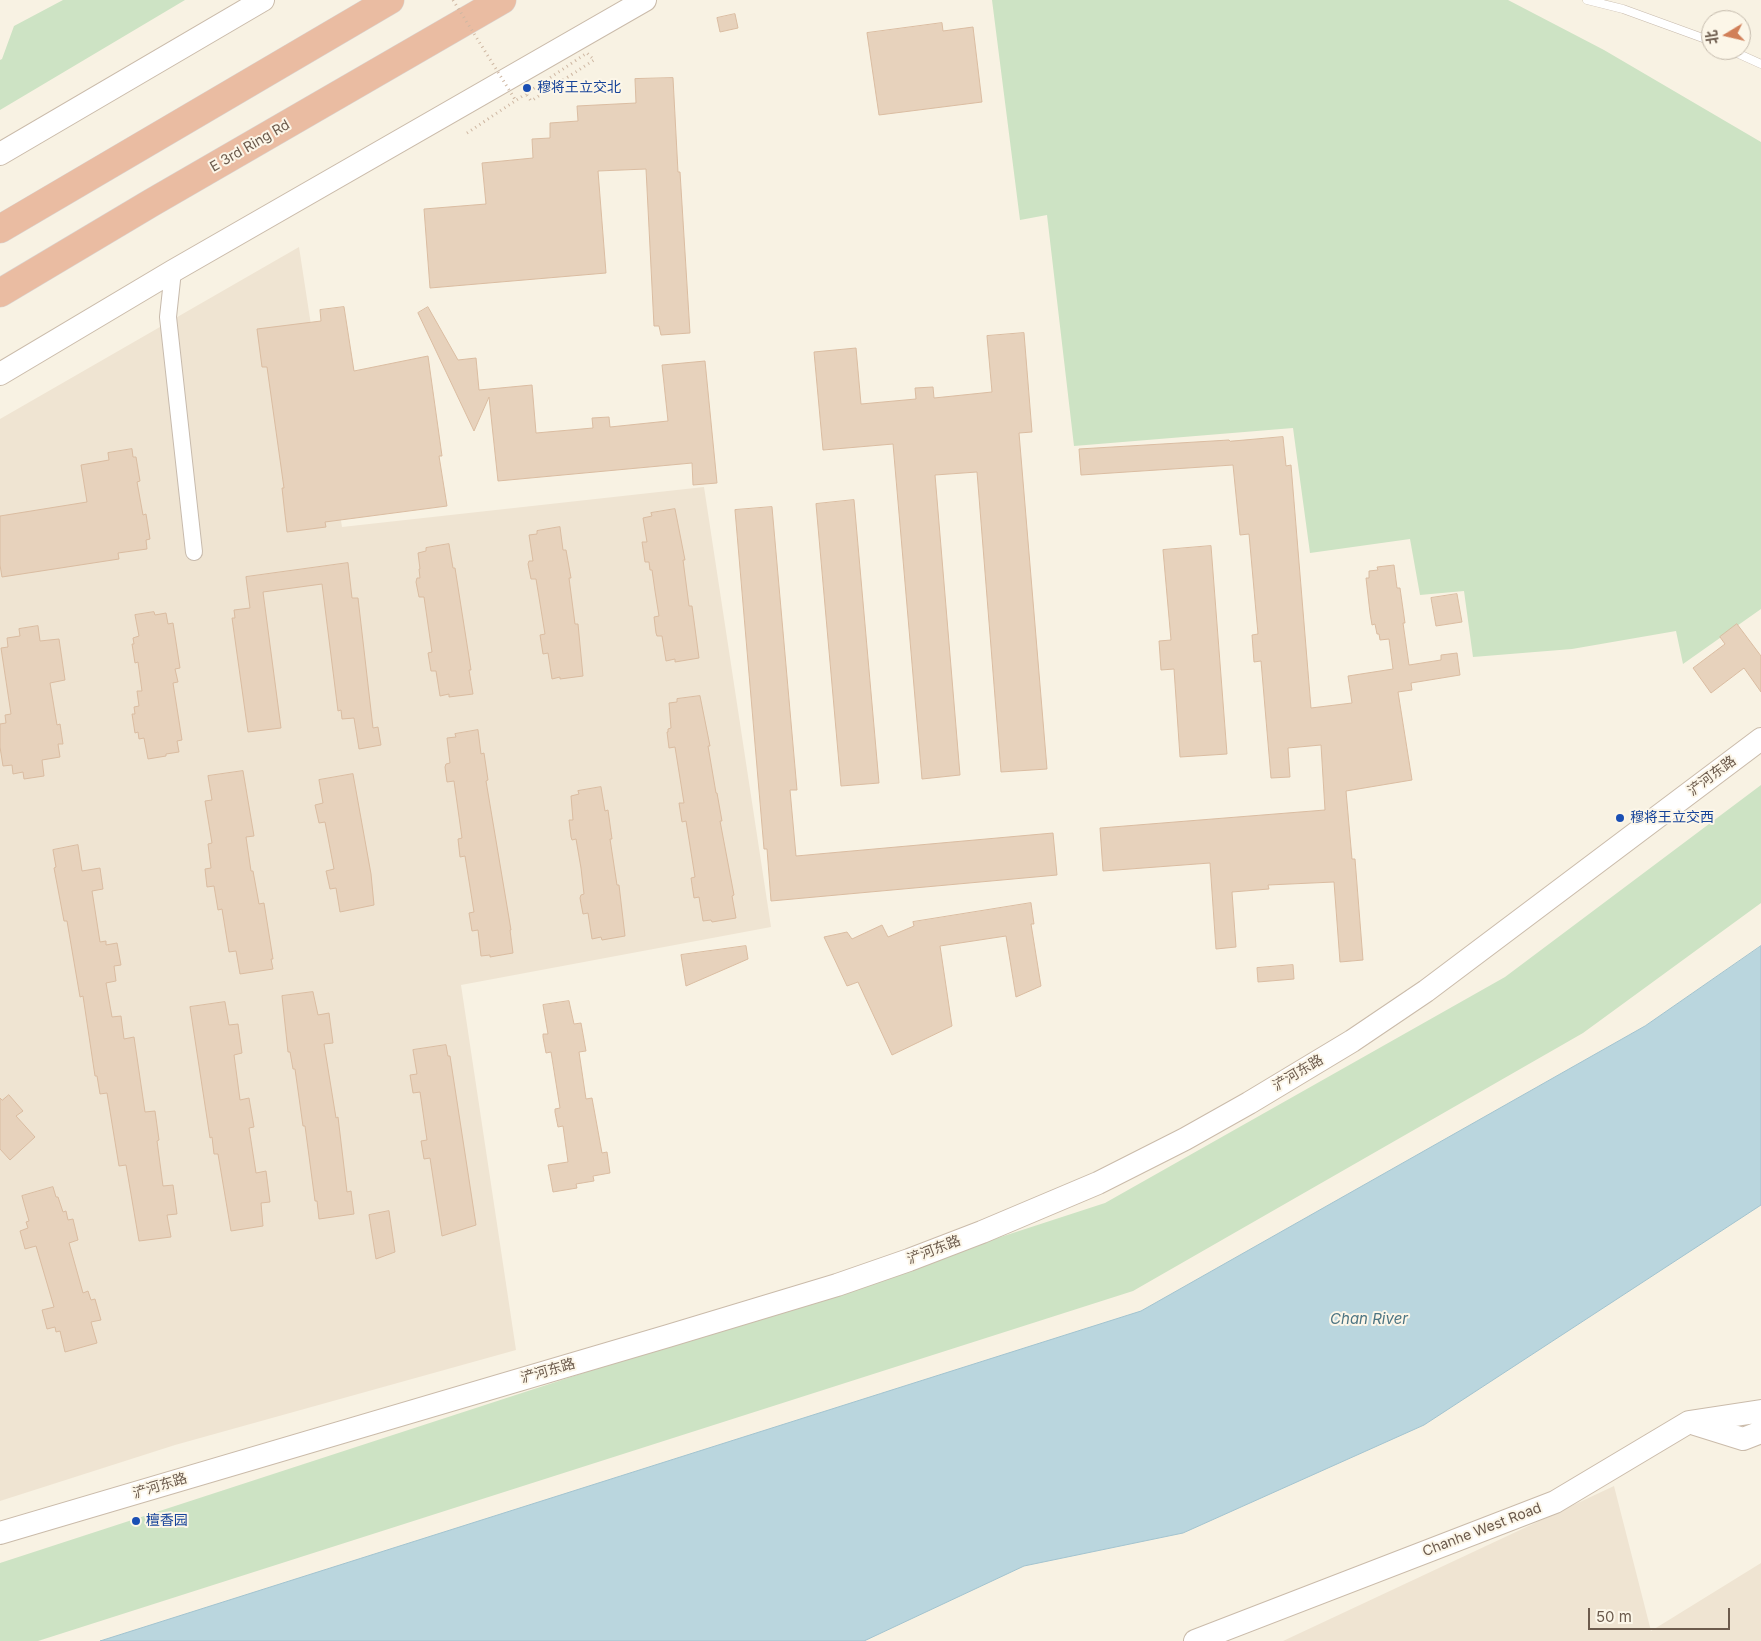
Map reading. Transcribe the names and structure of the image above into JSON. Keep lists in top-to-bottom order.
{
  "streets": {
    "highway": ["E 3rd Ring Rd"],
    "street": ["浐河东路", "Chanhe West Road"]
  },
  "water": ["Chan River"],
  "places": ["穆将王立交北", "穆将王立交西", "檀香园"],
  "scale_bar": "50 m",
  "north": "left"
}
